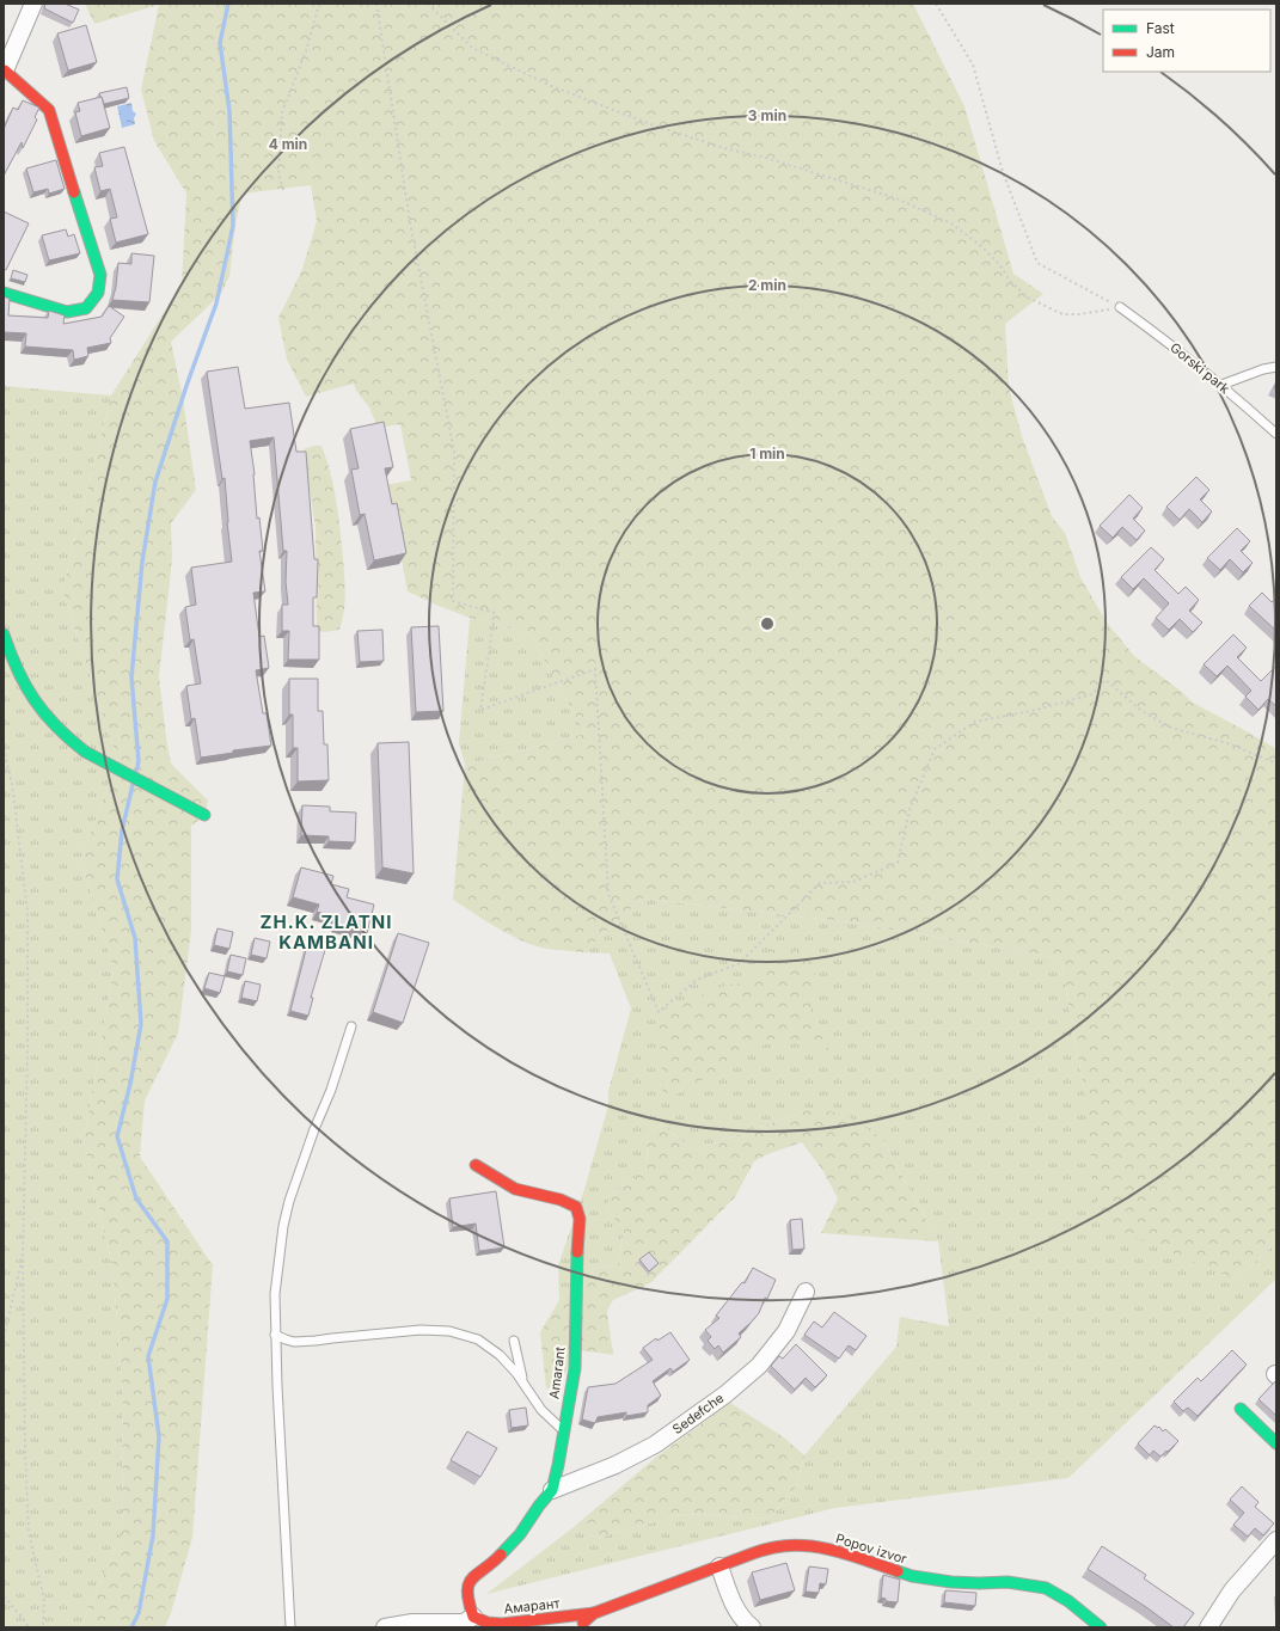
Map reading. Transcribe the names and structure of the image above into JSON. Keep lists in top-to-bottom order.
{
  "streets": {
    "street": [
      "Amarant",
      "Sedefche",
      "Popov izvor",
      "Амарант"
    ],
    "lane": ["Gorski park"]
  },
  "crossings": [
    ["Amarant", "Sedefche"],
    ["Amarant", "Амарант"],
    ["Popov izvor", "Амарант"]
  ],
  "districts": ["ZH.K. ZLATNI KAMBANI"],
  "legend": ["Fast", "Jam"],
  "rings": [
    "3 min",
    "4 min",
    "2 min",
    "1 min"
  ]
}
